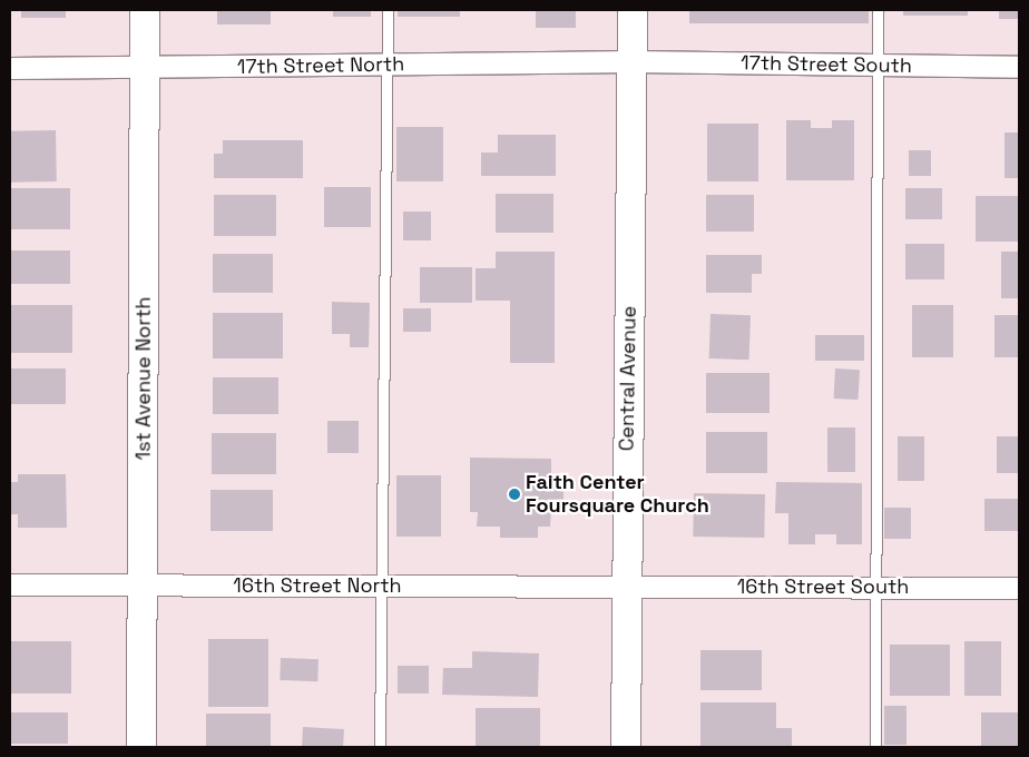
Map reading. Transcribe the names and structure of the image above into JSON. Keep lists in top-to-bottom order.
{
  "streets": {
    "main road": ["1st Avenue North", "Central Avenue"],
    "street": [
      "17th Street South",
      "17th Street North",
      "16th Street North",
      "16th Street South"
    ]
  },
  "crossings": [
    ["17th Street South", "17th Street North"],
    ["17th Street South", "Central Avenue"],
    ["17th Street North", "1st Avenue North"],
    ["17th Street North", "Central Avenue"],
    ["1st Avenue North", "16th Street North"],
    ["Central Avenue", "16th Street North"],
    ["Central Avenue", "16th Street South"],
    ["16th Street North", "16th Street South"]
  ],
  "places": ["Faith Center Foursquare Church"]
}
